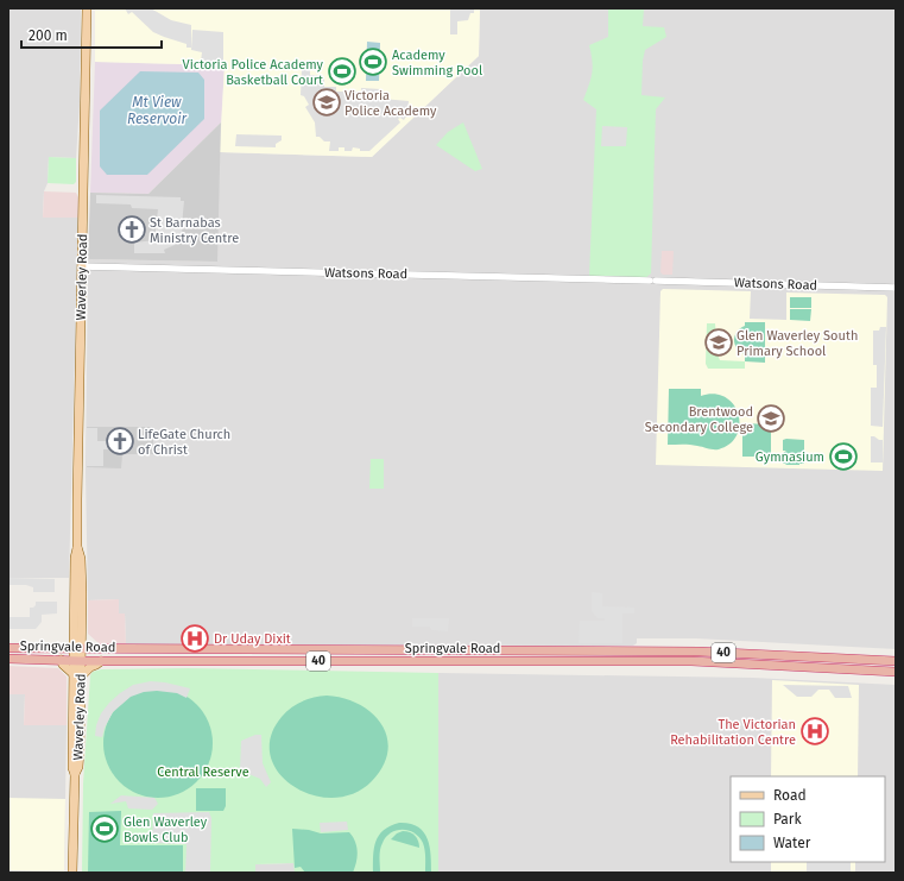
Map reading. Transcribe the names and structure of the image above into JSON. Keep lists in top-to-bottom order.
{
  "streets": {
    "highway": ["Springvale Road", "40"],
    "main road": ["Waverley Road"],
    "street": ["Watsons Road"]
  },
  "crossings": [
    ["Watsons Road", "Waverley Road"],
    ["Waverley Road", "Springvale Road"]
  ],
  "water": ["Mt View Reservoir"],
  "parks": ["Central Reserve"],
  "places": {
    "sports": [
      "Academy Swimming Pool",
      "Victoria Police Academy Basketball Court",
      "Gymnasium",
      "Glen Waverley Bowls Club"
    ],
    "school or university": ["Victoria Police Academy", "Glen Waverley South Primary School", "Brentwood Secondary College"],
    "church": ["St Barnabas Ministry Centre", "LifeGate Church of Christ"],
    "hospital": ["Dr Uday Dixit", "The Victorian Rehabilitation Centre"]
  },
  "legend": ["Road", "Park", "Water"],
  "scale_bar": "200 m"
}
